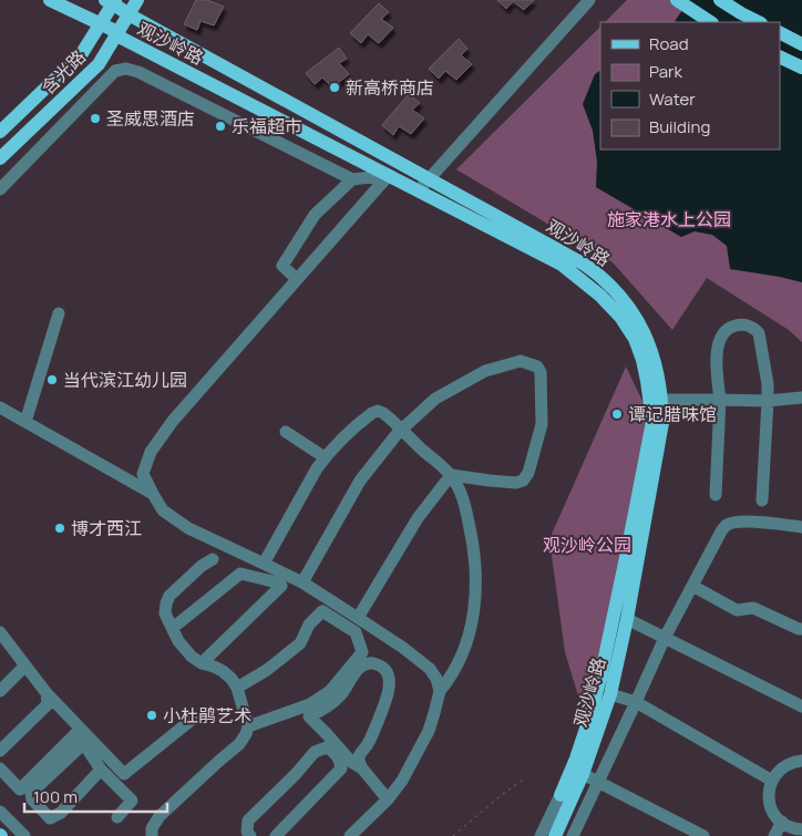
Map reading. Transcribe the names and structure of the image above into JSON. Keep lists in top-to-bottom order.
{
  "streets": {
    "main road": ["观沙岭路", "含光路"]
  },
  "crossings": [
    ["观沙岭路", "含光路"]
  ],
  "parks": ["施家港水上公园", "观沙岭公园"],
  "places": [
    "新高桥商店",
    "圣威思酒店",
    "乐福超市",
    "当代滨江幼儿园",
    "谭记腊味馆",
    "博才西江",
    "小杜鹃艺术"
  ],
  "legend": [
    "Road",
    "Park",
    "Water",
    "Building"
  ],
  "scale_bar": "100 m"
}
